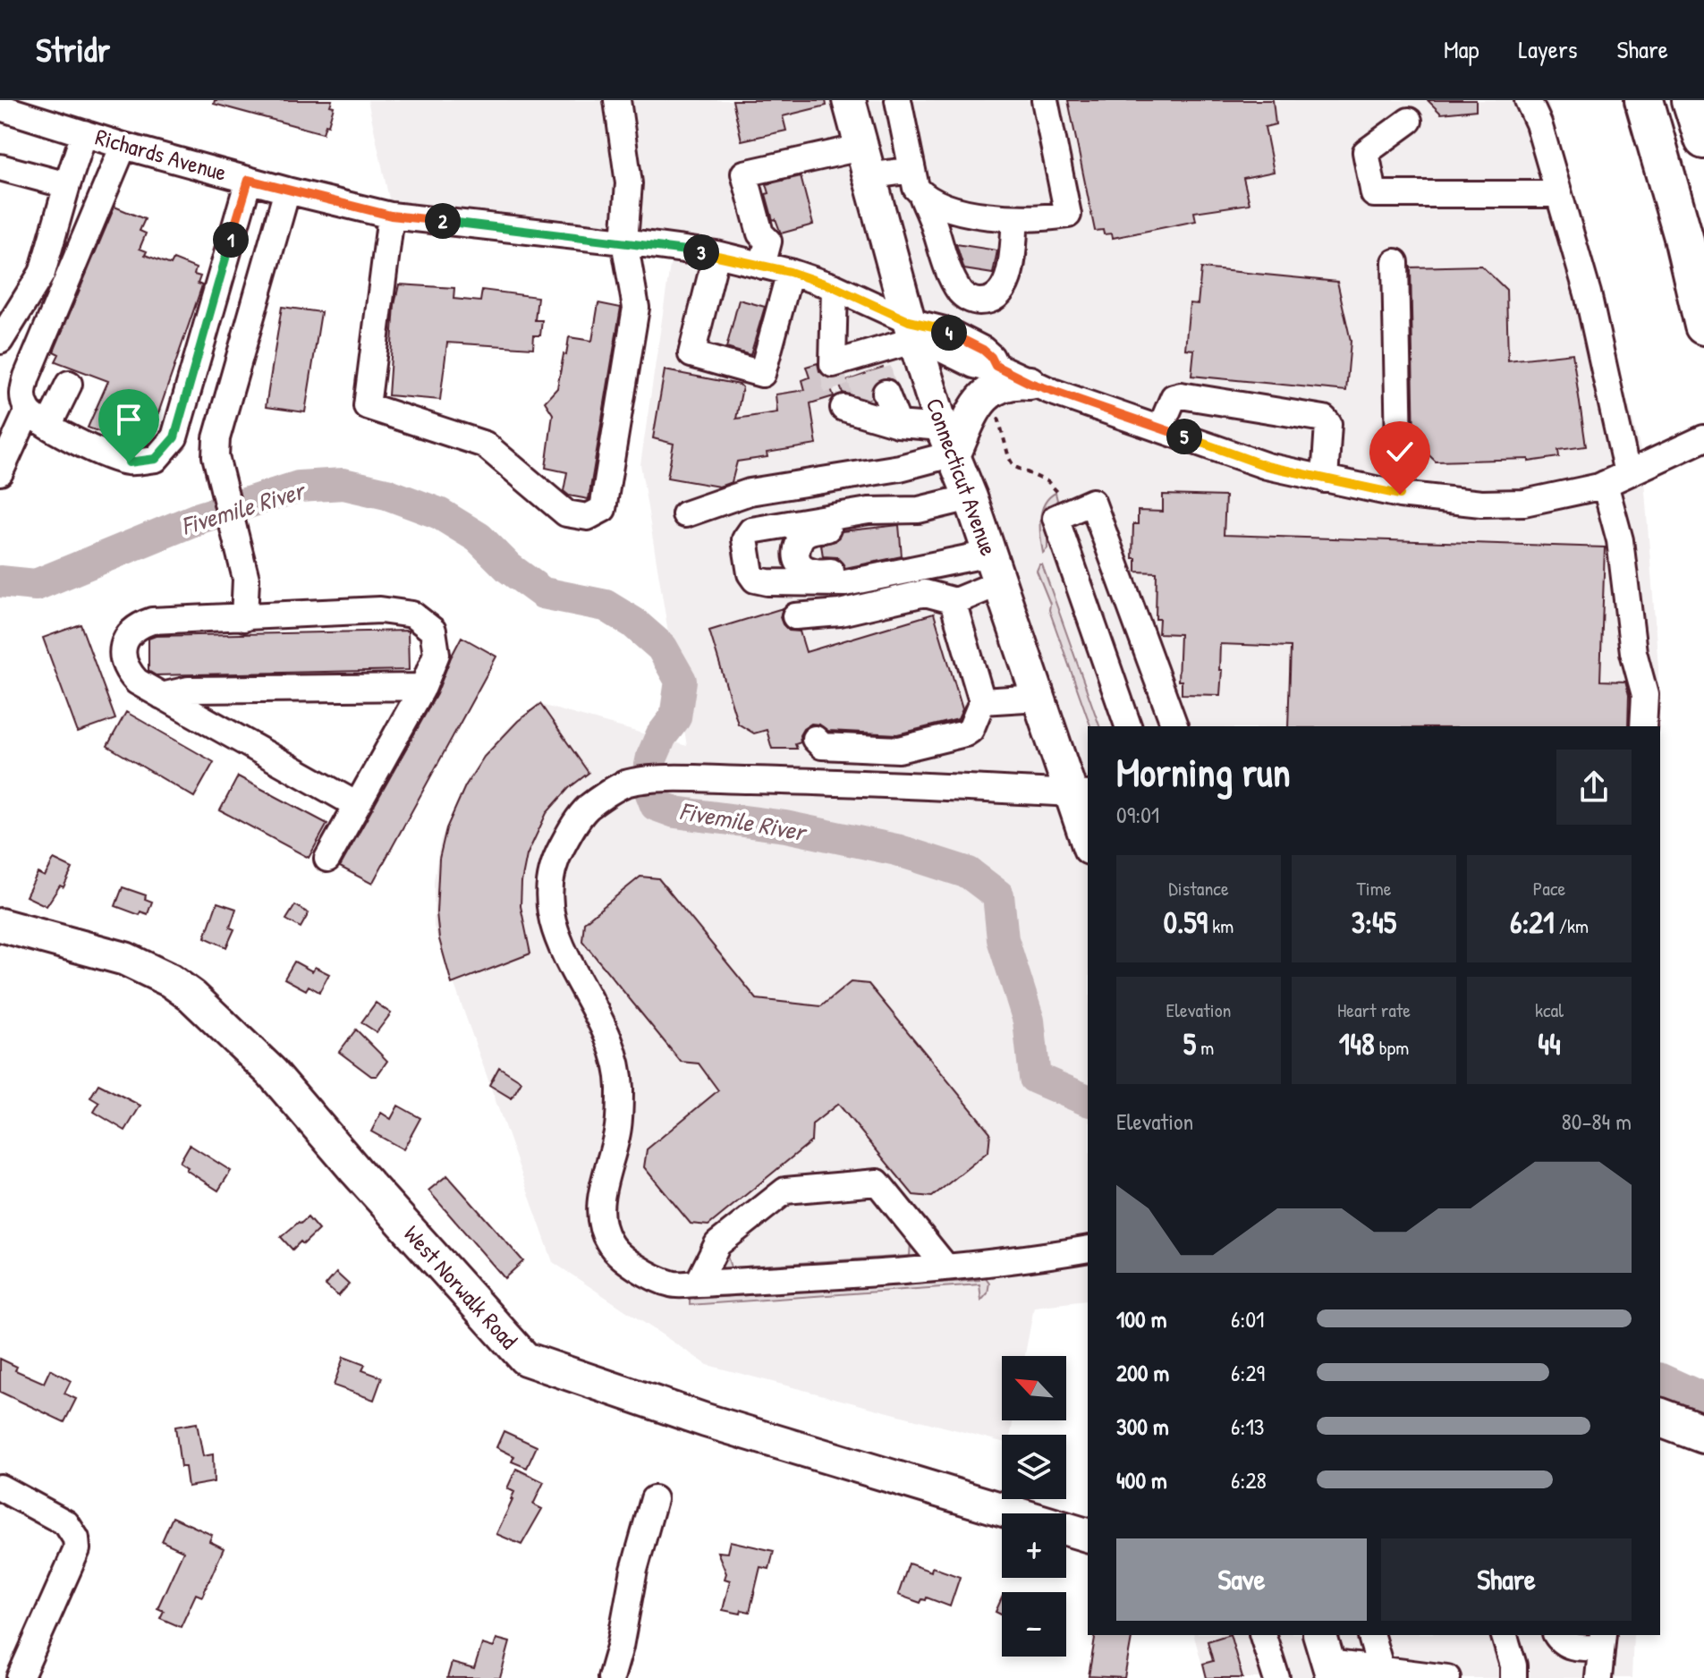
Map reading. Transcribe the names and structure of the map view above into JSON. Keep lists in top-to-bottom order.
{
  "streets": {
    "main road": ["Connecticut Avenue", "West Norwalk Road"],
    "street": ["Richards Avenue"]
  },
  "crossings": [
    ["Richards Avenue", "Connecticut Avenue"]
  ],
  "water": ["Fivemile River"],
  "north": "top left",
  "page": {
    "header": "Stridr",
    "nav": ["Map", "Layers", "Share"],
    "pins": [
      "2",
      "1",
      "3",
      "4",
      "5"
    ],
    "heading": ["Morning run", "09:01"],
    "stats": [
      ["Distance", "0.59 km"],
      ["Time", "3:45"],
      ["Pace", "6:21 /km"],
      ["Elevation", "5 m"],
      ["Heart rate", "148 bpm"],
      ["kcal", "44"]
    ],
    "chart": ["Elevation", "80–84 m"],
    "list": [
      {
        "name": "100 m",
        "note": "6:01"
      },
      {
        "name": "200 m",
        "note": "6:29"
      },
      {
        "name": "300 m",
        "note": "6:13"
      },
      {
        "name": "400 m",
        "note": "6:28"
      }
    ],
    "map_buttons": ["+", "−"],
    "buttons": ["Save", "Share"]
  }
}
